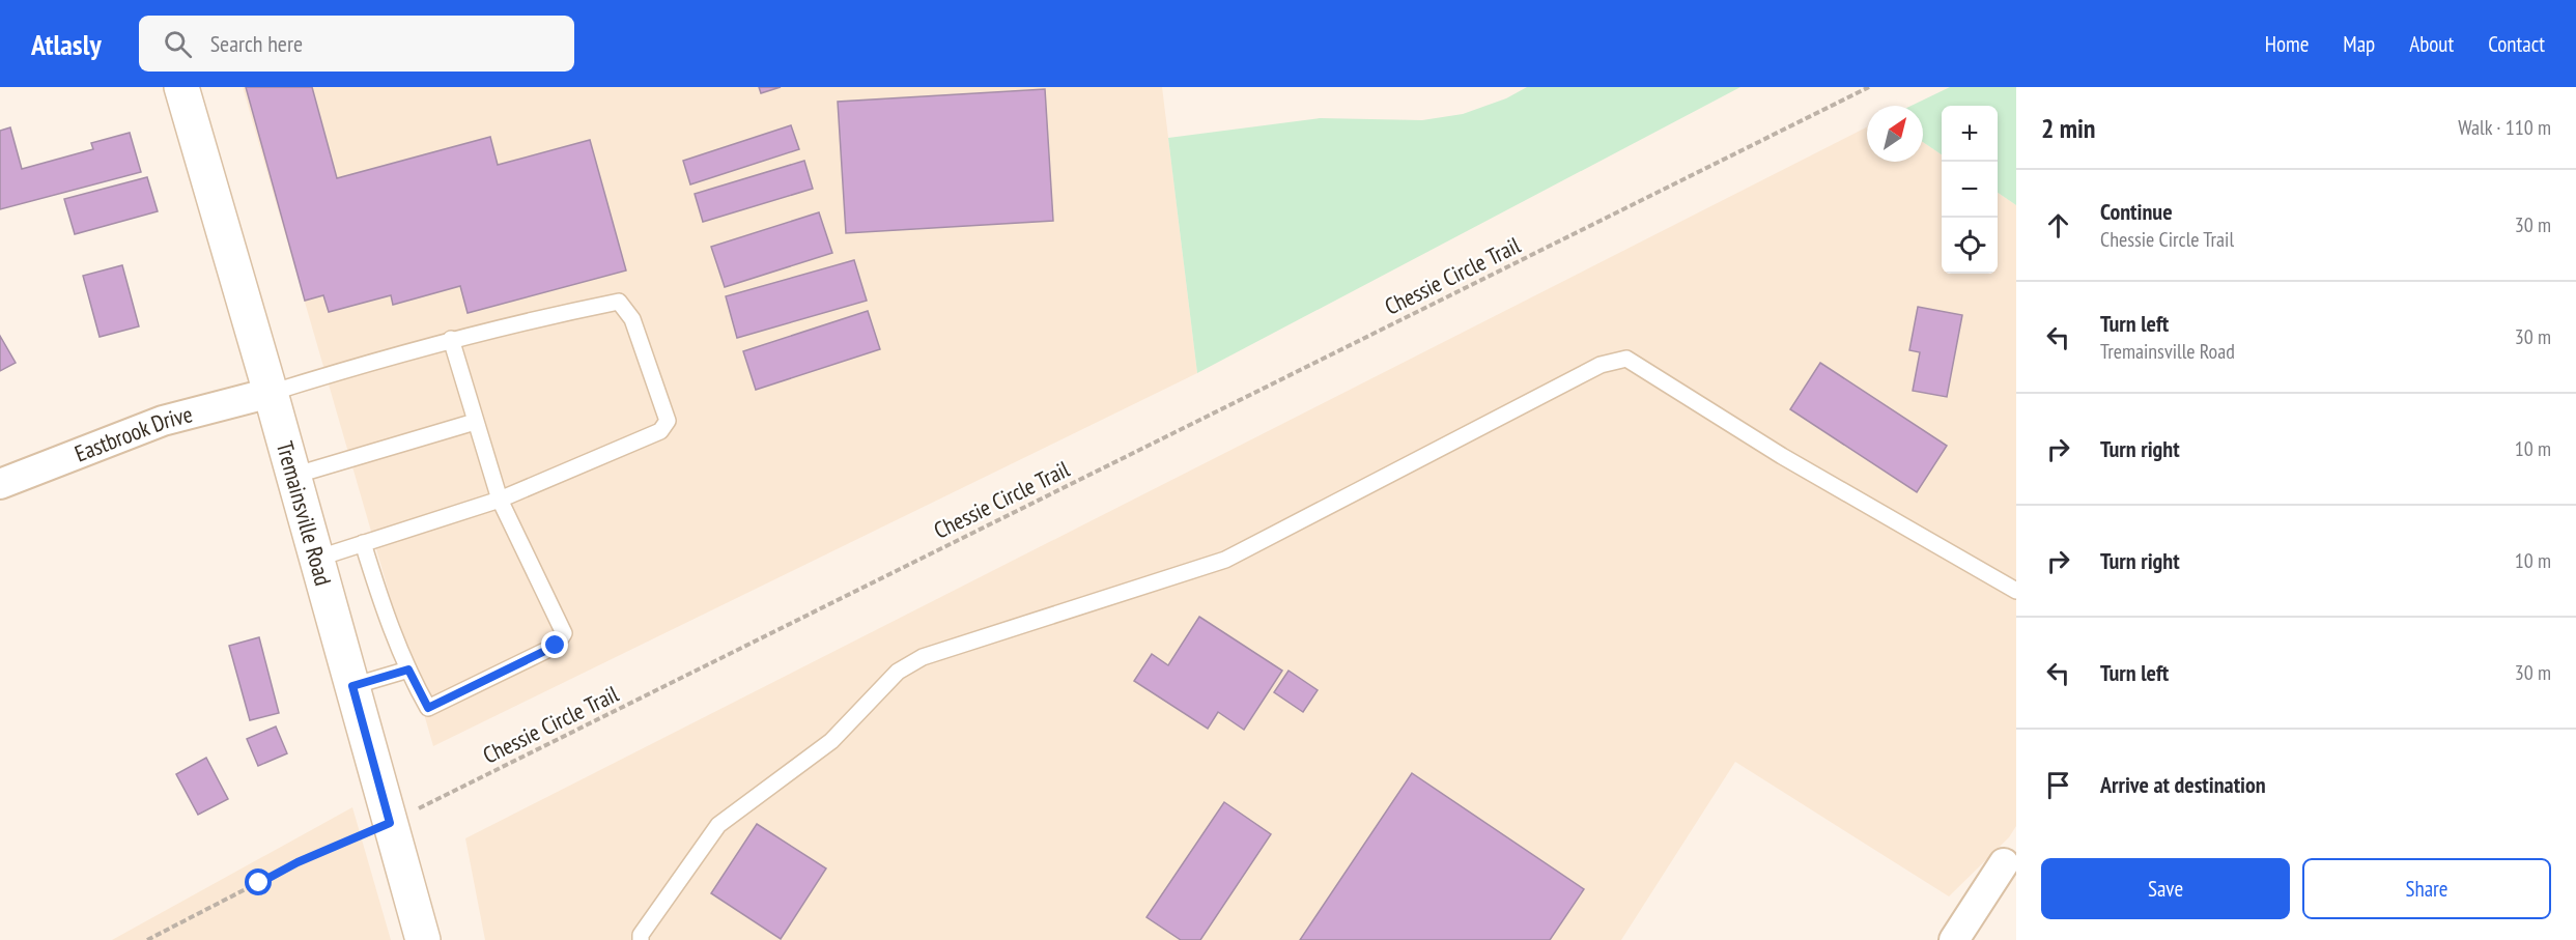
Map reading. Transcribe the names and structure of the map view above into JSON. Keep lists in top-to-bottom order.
{
  "streets": {
    "street": ["Eastbrook Drive", "Tremainsville Road"],
    "path": ["Chessie Circle Trail"]
  },
  "crossings": [
    ["Chessie Circle Trail", "Tremainsville Road"],
    ["Eastbrook Drive", "Tremainsville Road"]
  ],
  "north": "top right",
  "page": {
    "header": "Atlasly",
    "search": "Search here",
    "nav": [
      "Home",
      "Map",
      "About",
      "Contact"
    ],
    "heading": ["2 min", "Walk · 110 m"],
    "map_buttons": ["+", "−"],
    "list": [
      ["Continue", "Chessie Circle Trail", "30 m"],
      ["Turn left", "Tremainsville Road", "30 m"],
      ["Turn right", "10 m"],
      ["Turn right", "10 m"],
      ["Turn left", "30 m"],
      "Arrive at destination"
    ],
    "buttons": ["Save", "Share"]
  }
}
